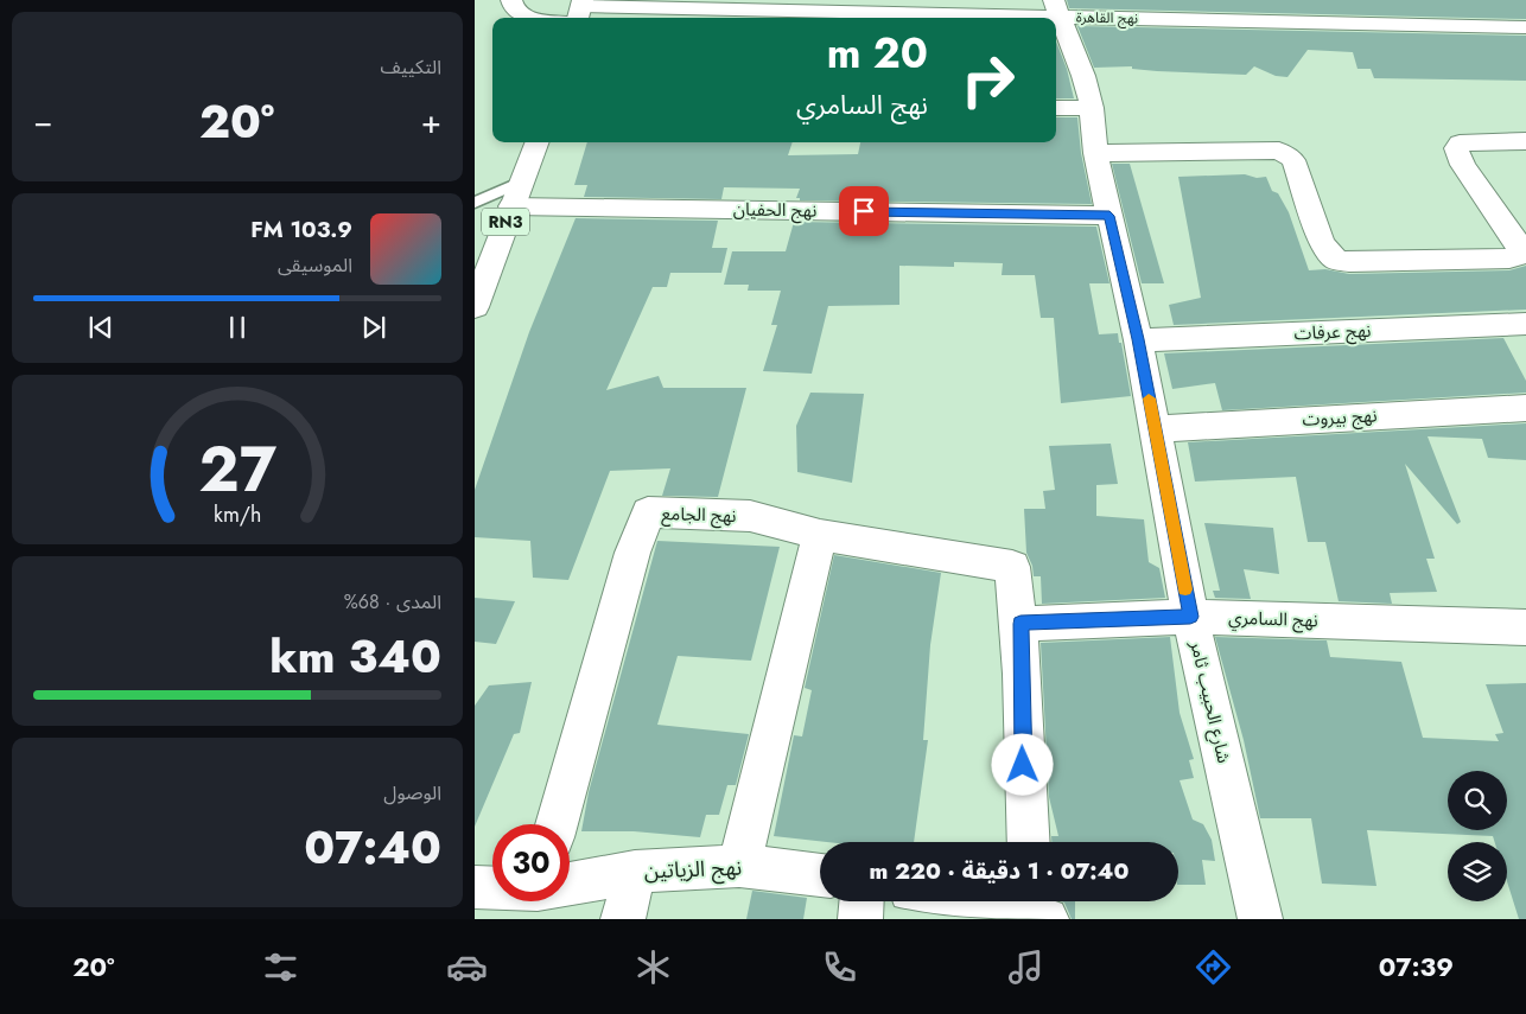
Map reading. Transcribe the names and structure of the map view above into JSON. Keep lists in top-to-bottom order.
{
  "streets": {
    "street": [
      "نهج القاهرة",
      "نهج الحفيان",
      "RN3",
      "نهج عرفات",
      "نهج بيروت",
      "نهج الجامع",
      "نهج السامري",
      "شارع الحبيب ثامر",
      "نهج الزياتين"
    ]
  },
  "crossings": [
    ["نهج القاهرة", "شارع الحبيب ثامر"],
    ["نهج الحفيان", "RN3"],
    ["نهج الحفيان", "شارع الحبيب ثامر"],
    ["نهج عرفات", "شارع الحبيب ثامر"],
    ["نهج بيروت", "شارع الحبيب ثامر"],
    ["نهج الجامع", "نهج السامري"],
    ["نهج السامري", "شارع الحبيب ثامر"]
  ],
  "page": {
    "tile": [
      "التكييف",
      ["المدى · 68%", "340 km"],
      ["الوصول", "07:40"]
    ],
    "turn": ["20 m", "نهج السامري"],
    "heat": ["−", "20°", "+"],
    "song": ["103.9 FM", "الموسيقى"],
    "limit": "30",
    "trip": "07:40 · 1 دقيقة · 220 m",
    "tabs": ["07:39", "20°"],
    "gauge": ["27", "km/h"]
  }
}
